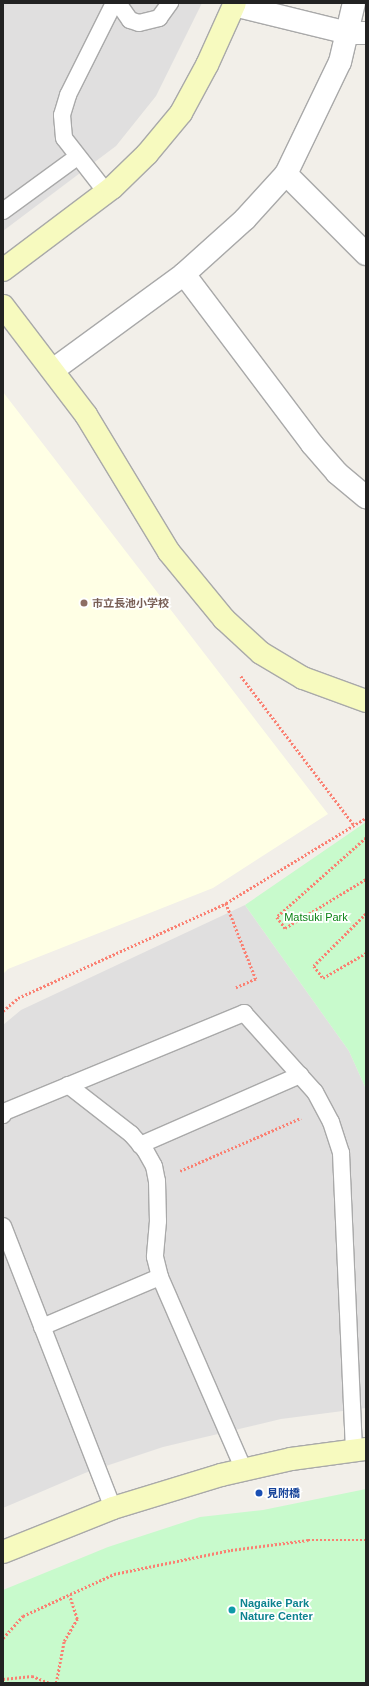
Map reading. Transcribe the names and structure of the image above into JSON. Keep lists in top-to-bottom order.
{
  "parks": ["Matsuki Park"],
  "places": ["市立長池小学校", "見附橋", "Nagaike Park Nature Center"]
}
